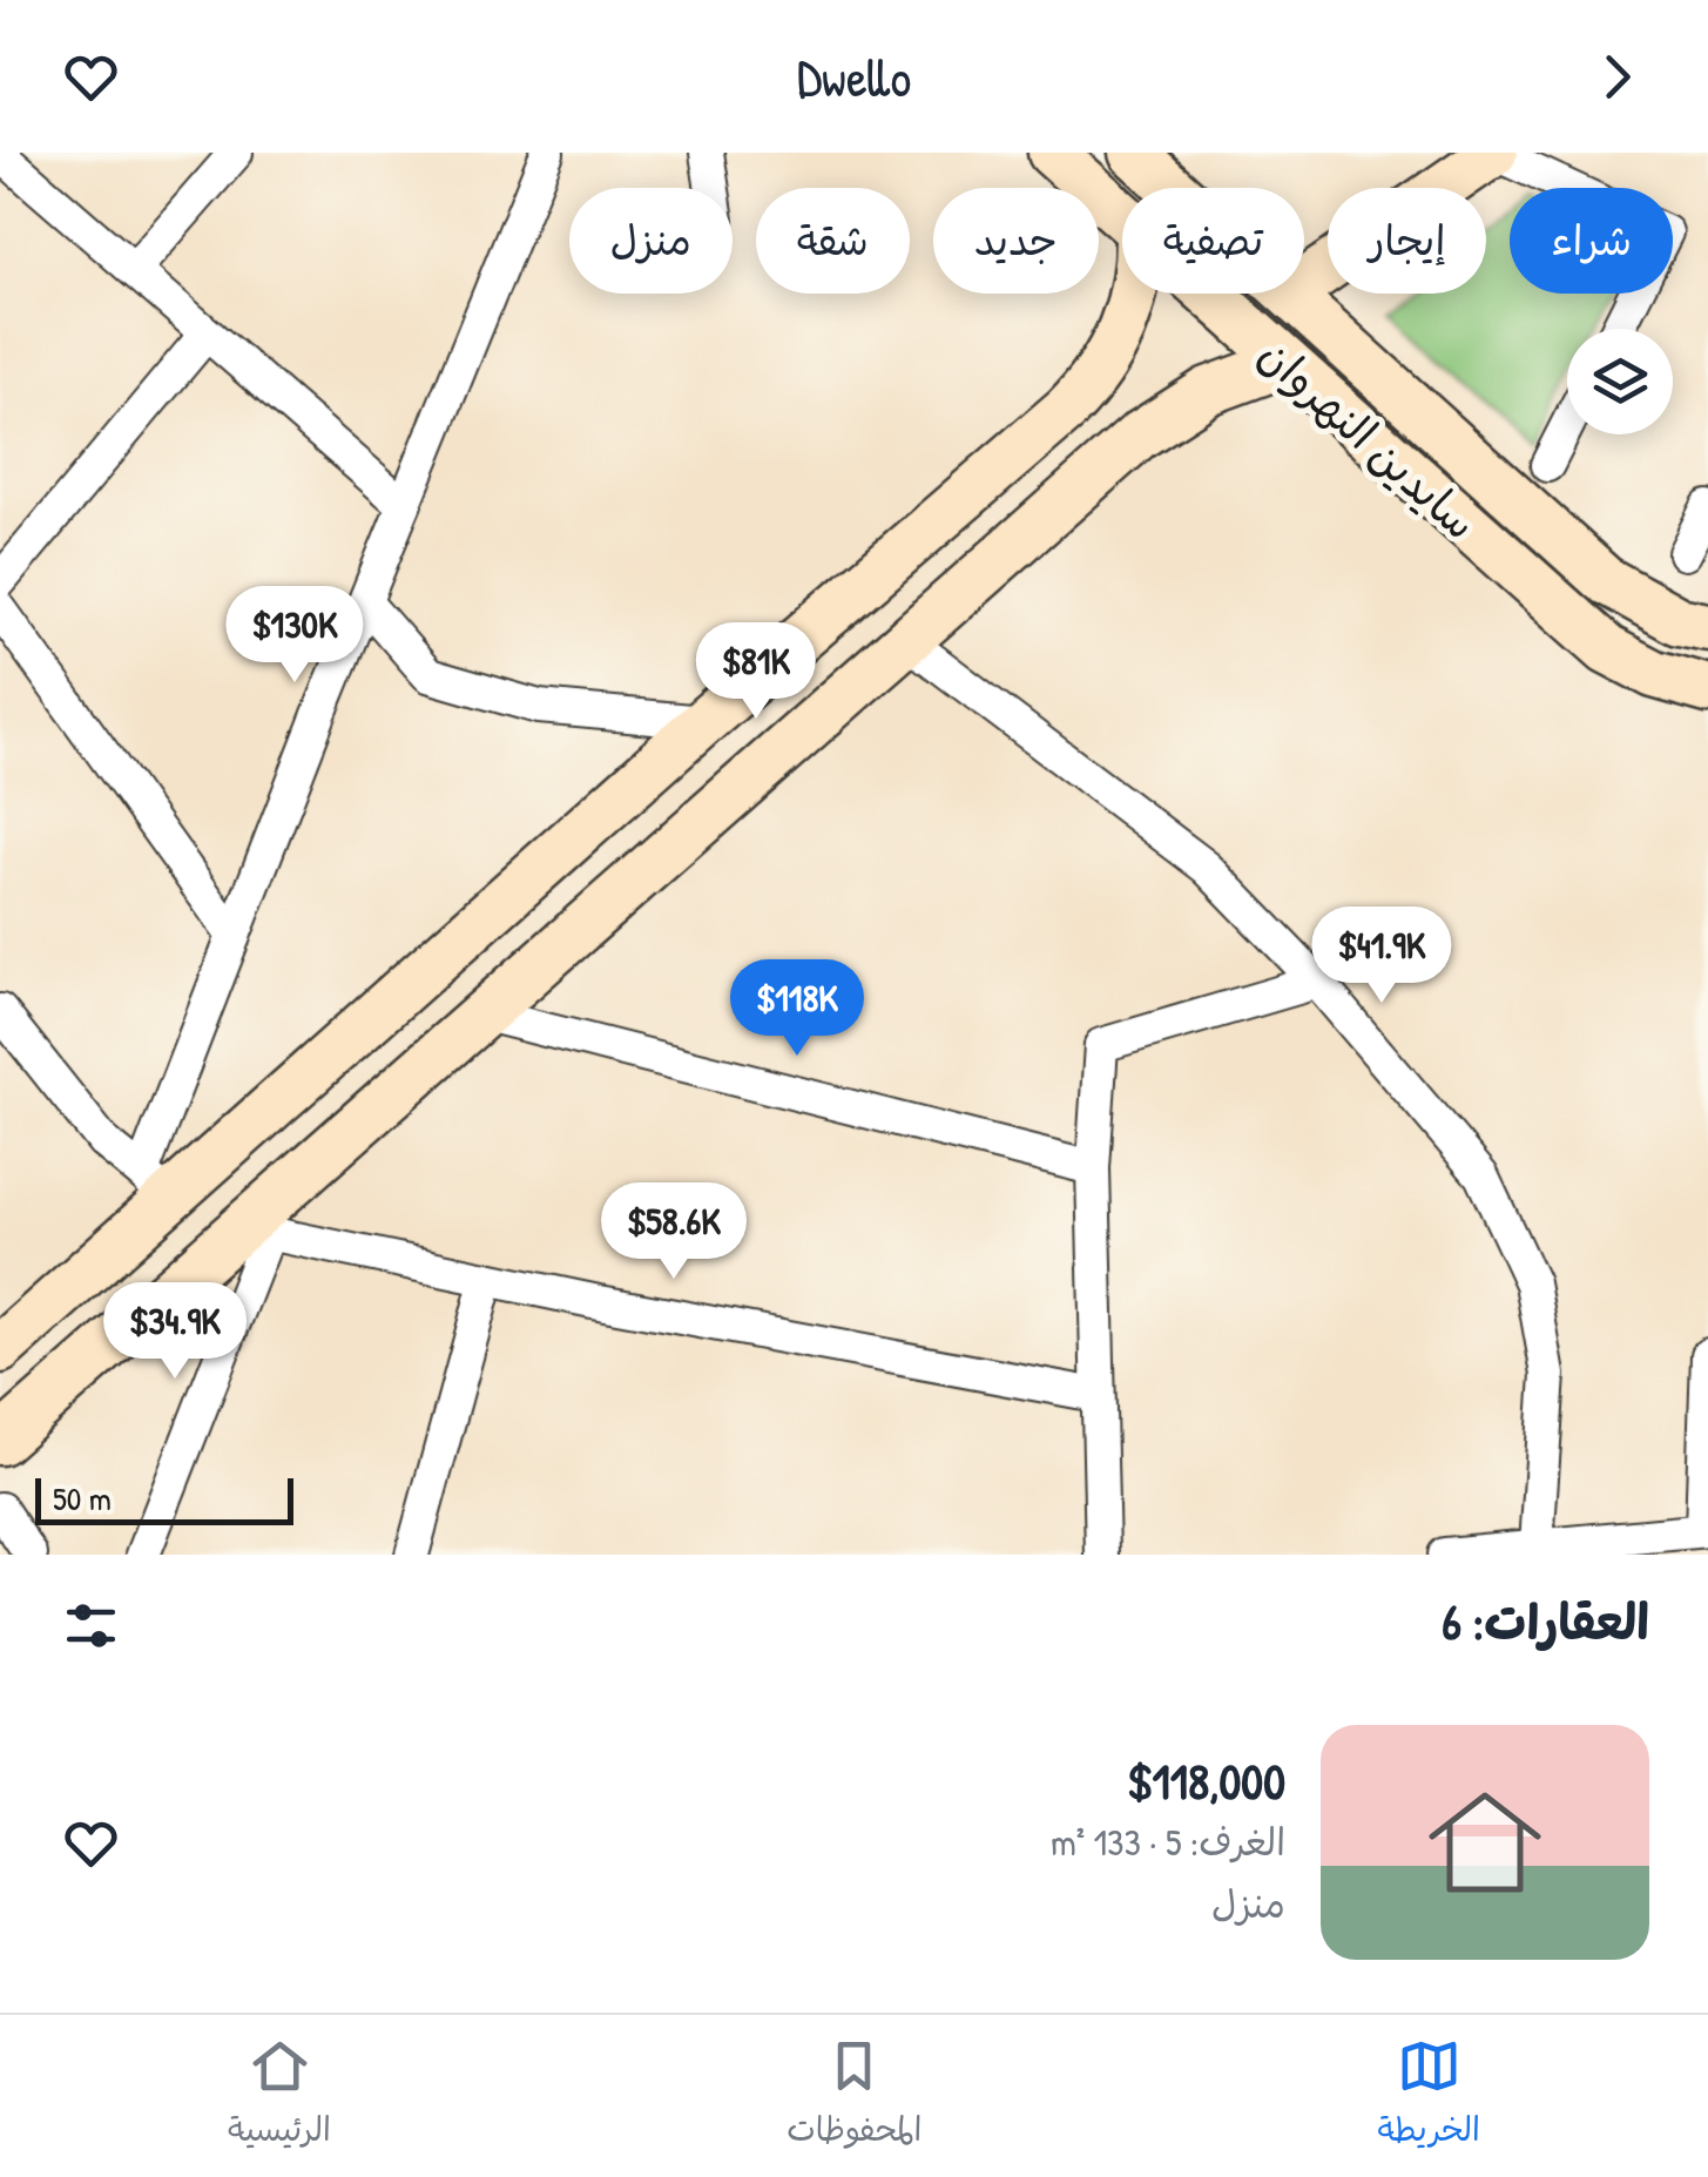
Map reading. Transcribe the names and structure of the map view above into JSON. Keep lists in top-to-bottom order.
{
  "streets": {
    "main road": ["سايدين النهروان"]
  },
  "scale_bar": "50 m",
  "page": {
    "header": "Dwello",
    "chip": [
      "شراء",
      "إيجار",
      "تصفية",
      "جديد",
      "شقة",
      "منزل"
    ],
    "price": [
      "$130K",
      "$81K",
      "$41.9K",
      "$118K",
      "$58.6K",
      "$34.9K"
    ],
    "scale": "50 m",
    "heading": "العقارات: 6",
    "list": [
      {
        "name": "$118,000",
        "note": "الغرف: 5 · 133 m² · منزل"
      }
    ],
    "tabs": ["الخريطة", "المحفوظات", "الرئيسية"]
  }
}
